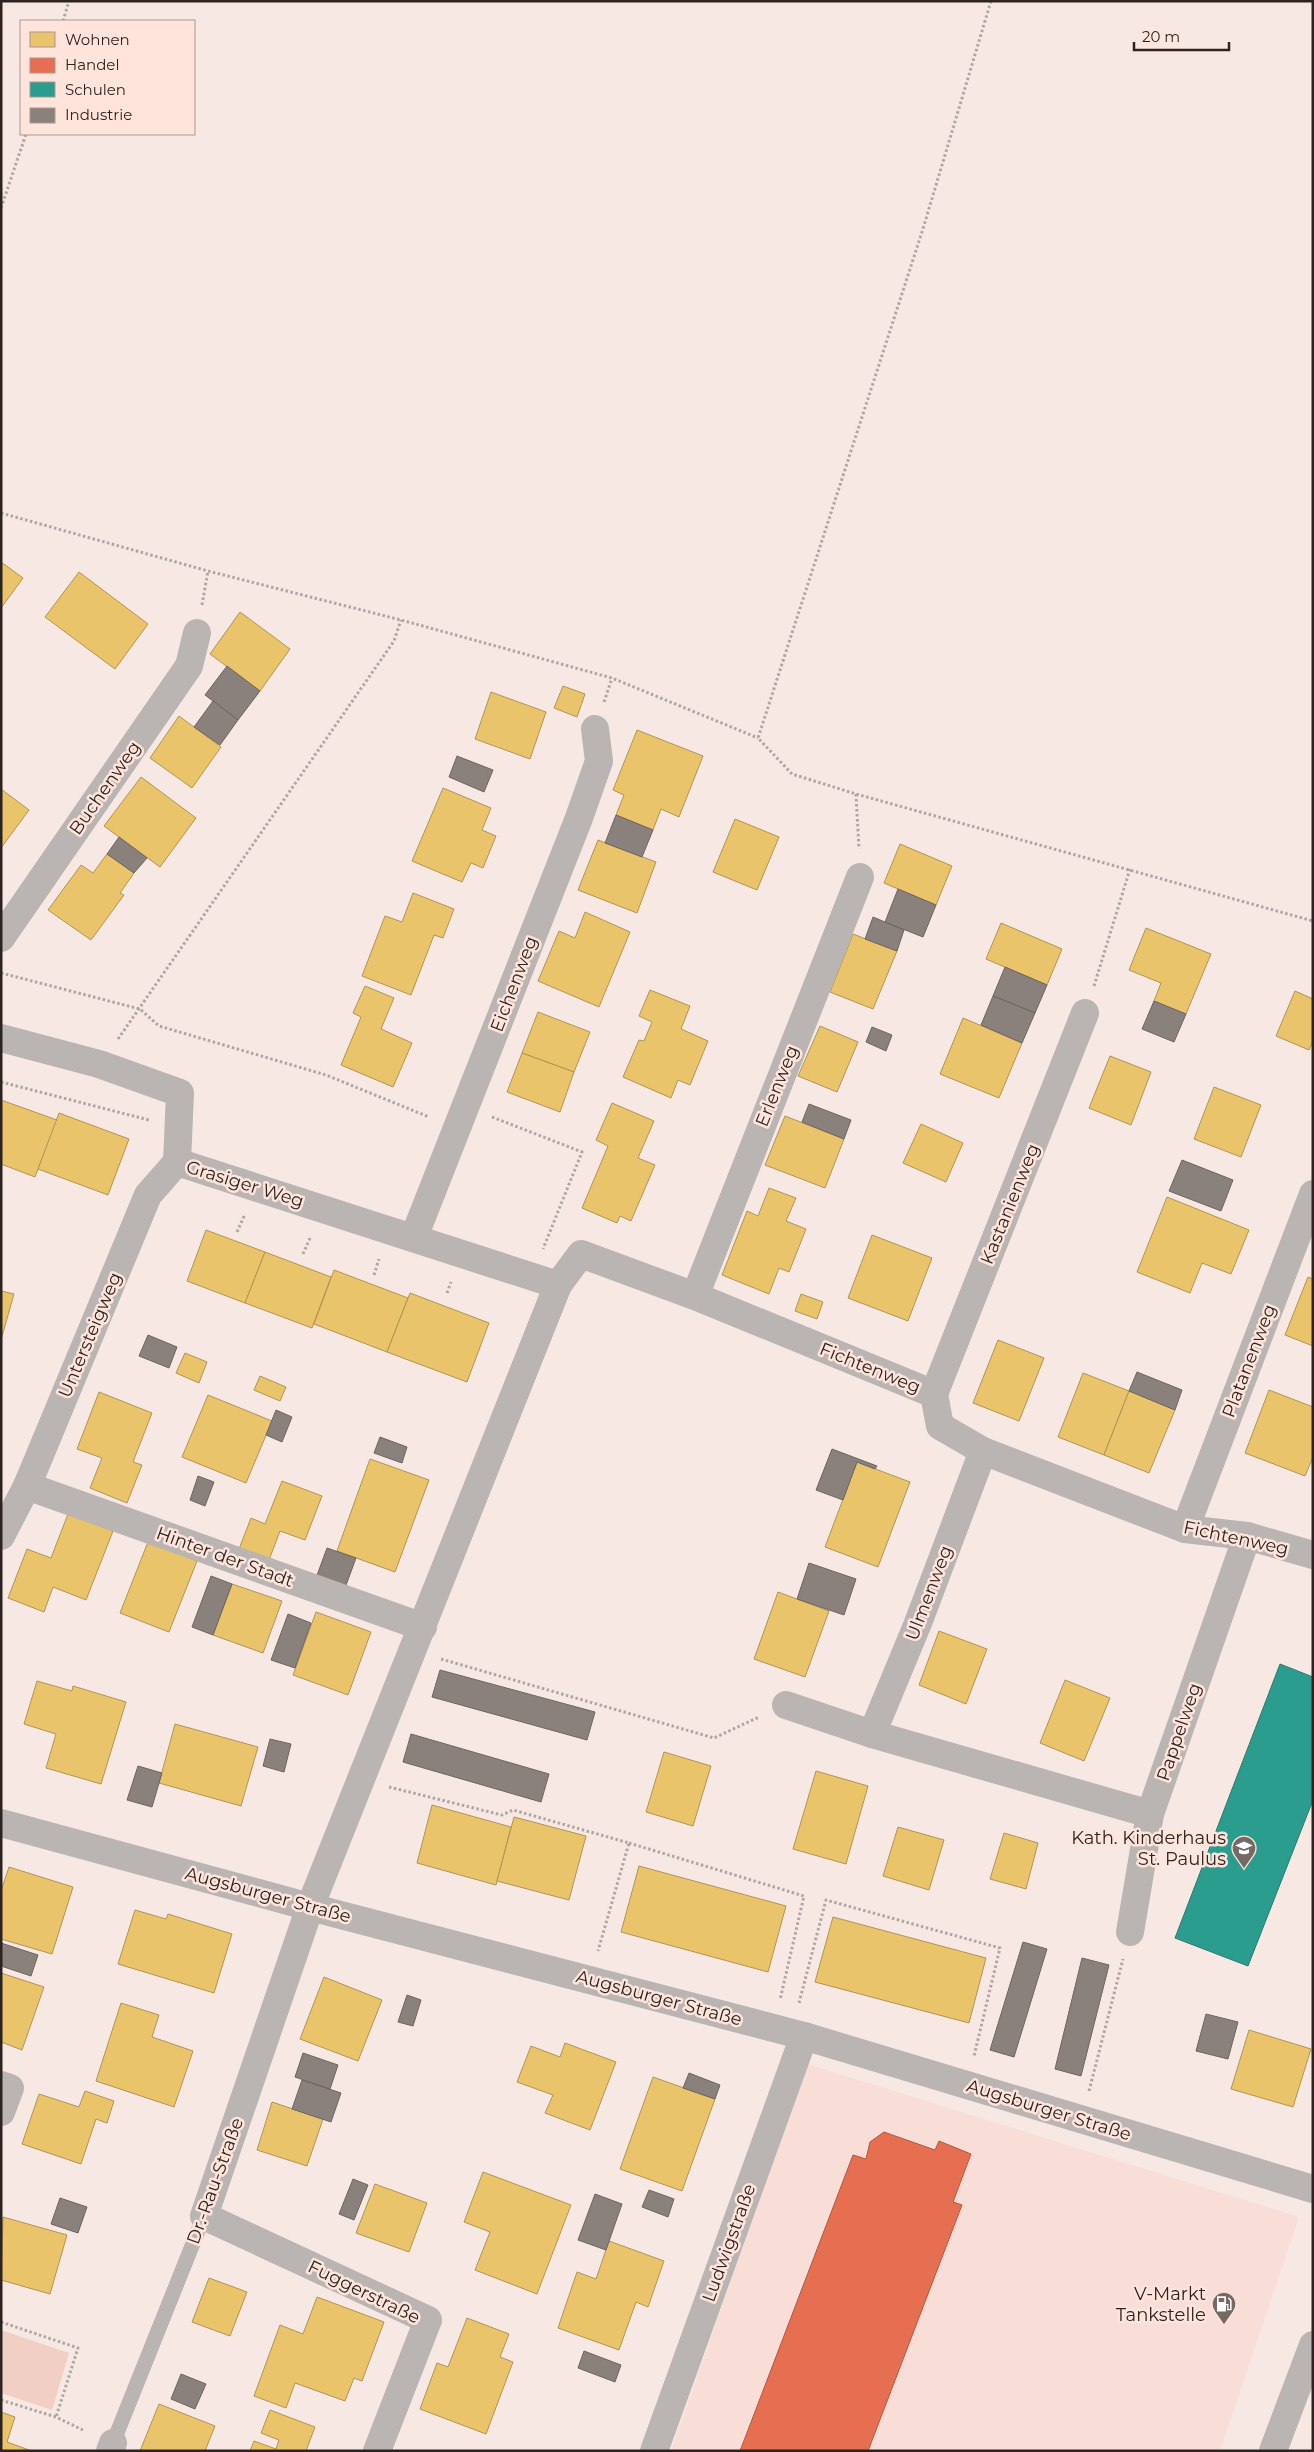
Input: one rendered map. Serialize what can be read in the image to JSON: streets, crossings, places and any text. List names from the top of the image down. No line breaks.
{"streets":{"street":["Buchenweg","Eichenweg","Erlenweg","Grasiger Weg","Kastanienweg","Untersteigweg","Platanenweg","Fichtenweg","Hinter der Stadt","Ulmenweg","Pappelweg","Augsburger Straße","Dr.-Rau-Straße","Ludwigstraße","Fuggerstraße"]},"crossings":[["Eichenweg","Grasiger Weg"],["Erlenweg","Fichtenweg"],["Grasiger Weg","Untersteigweg"],["Grasiger Weg","Fichtenweg"],["Kastanienweg","Fichtenweg"],["Untersteigweg","Hinter der Stadt"],["Platanenweg","Fichtenweg"],["Fichtenweg","Ulmenweg"],["Fichtenweg","Pappelweg"],["Augsburger Straße","Dr.-Rau-Straße"],["Augsburger Straße","Ludwigstraße"],["Dr.-Rau-Straße","Fuggerstraße"]],"places":{"school or university":["Kath. Kinderhaus St. Paulus"],"fuel station":["V-Markt Tankstelle"]},"legend":["Wohnen","Handel","Schulen","Industrie"],"scale_bar":"20 m"}
